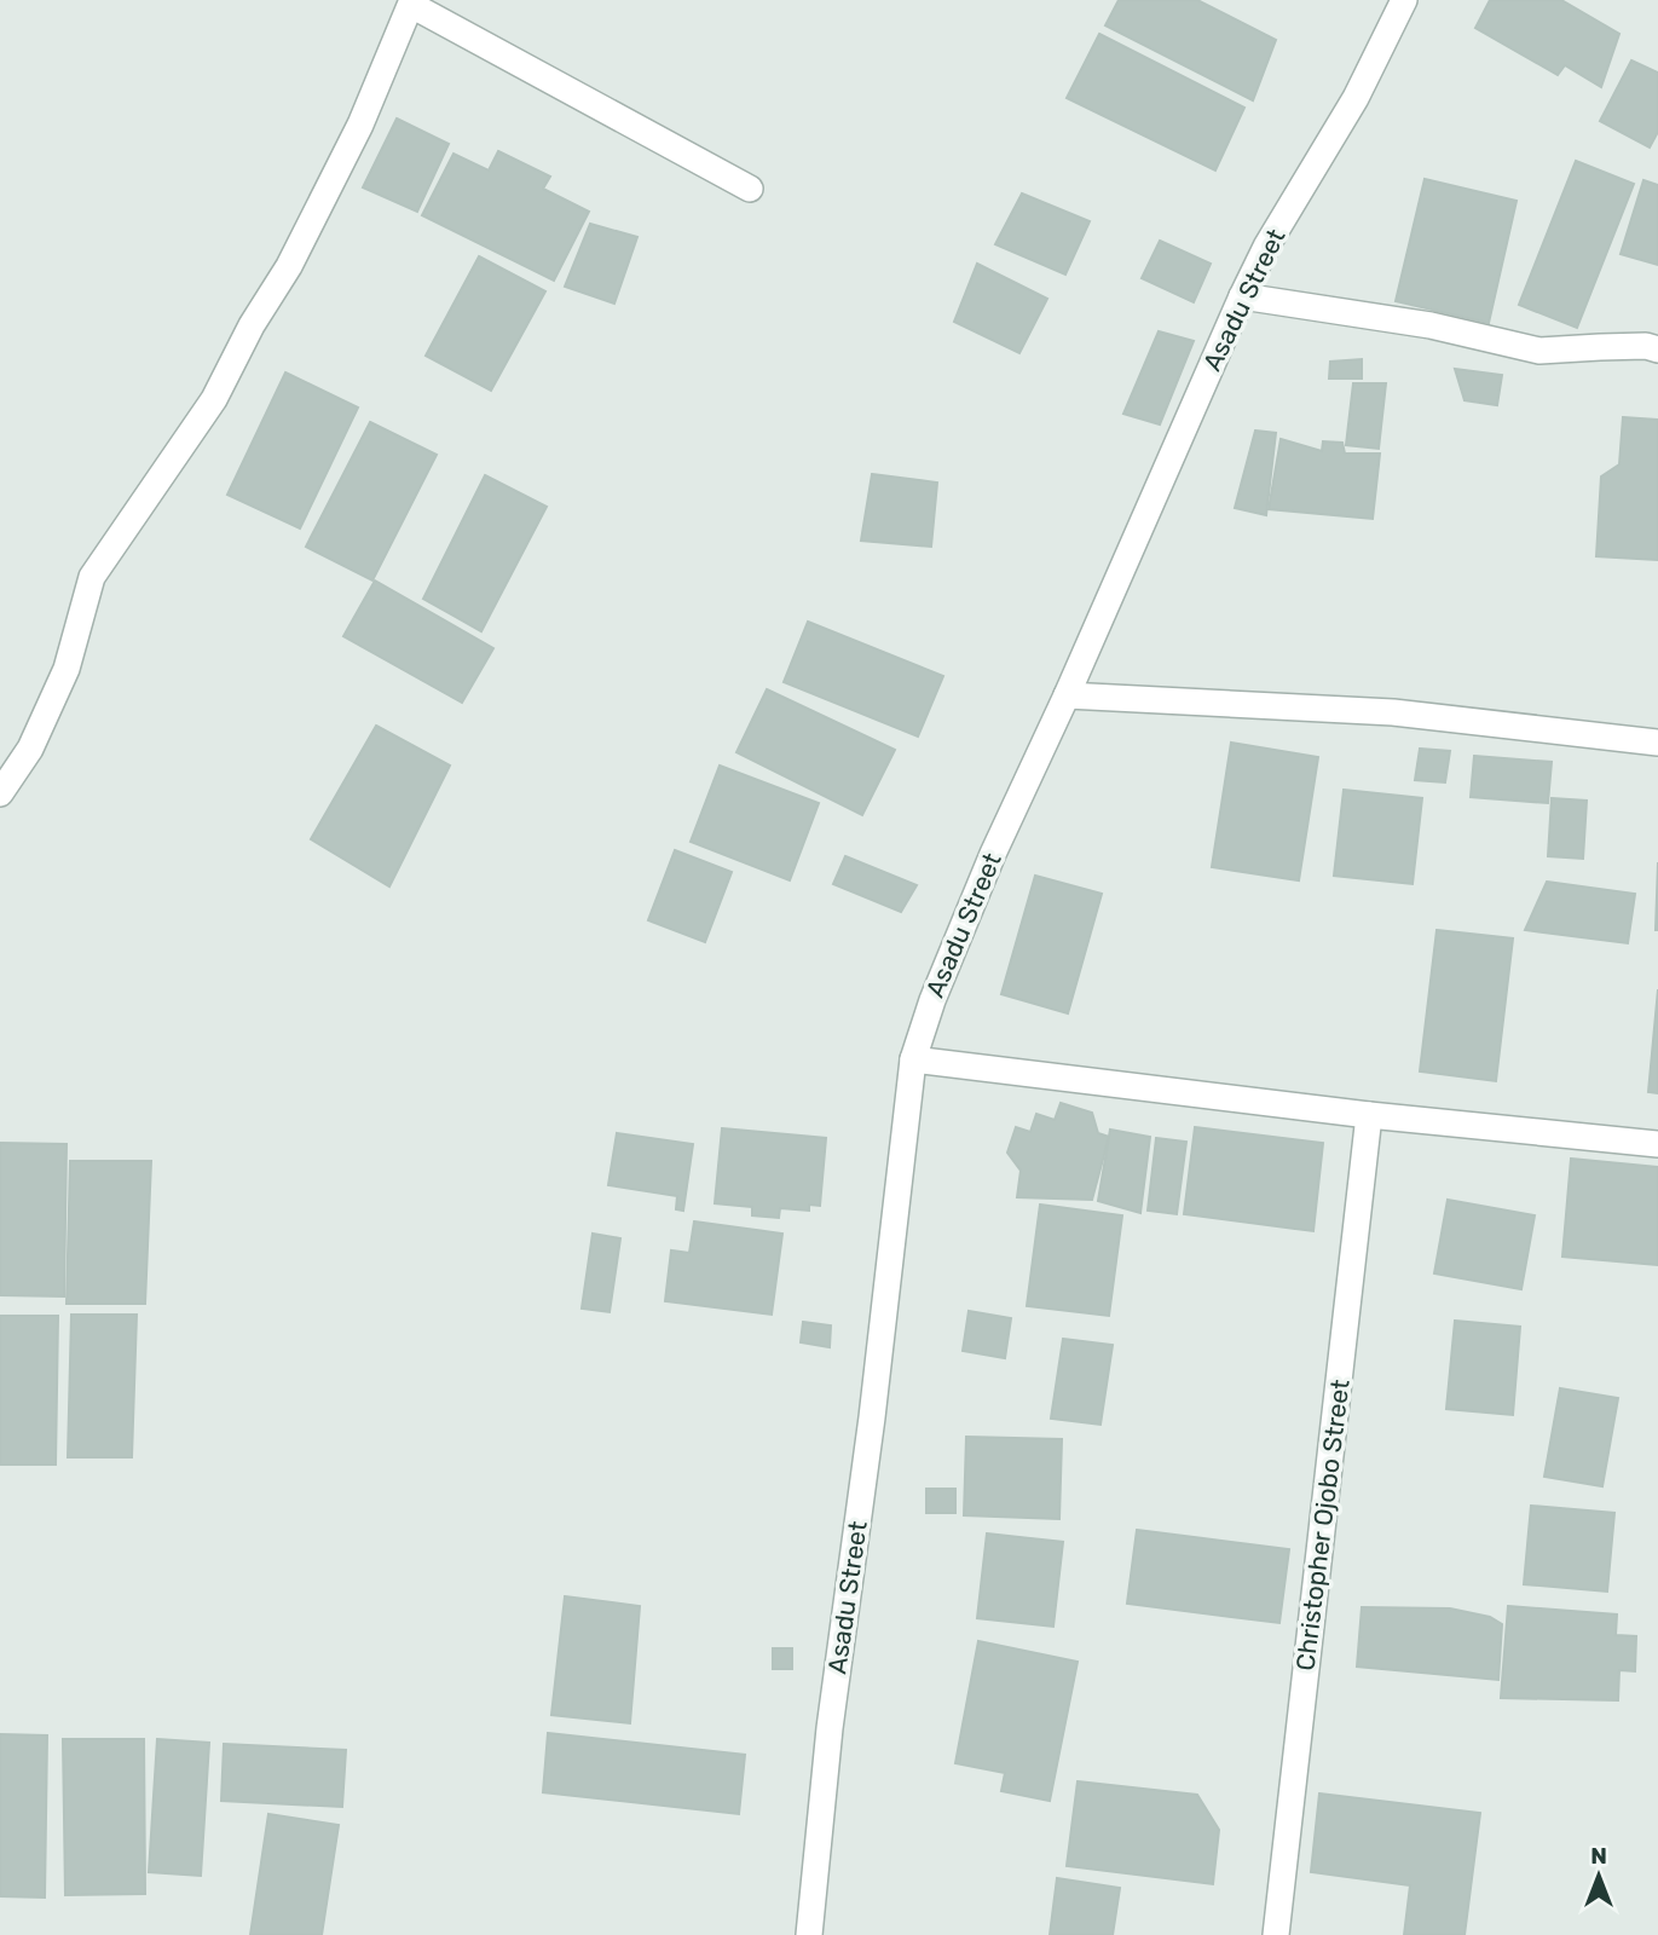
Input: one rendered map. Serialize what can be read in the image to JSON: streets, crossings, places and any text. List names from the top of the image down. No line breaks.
{"streets":{"street":["Asadu Street","Christopher Ojobo Street"]},"north":"top"}
